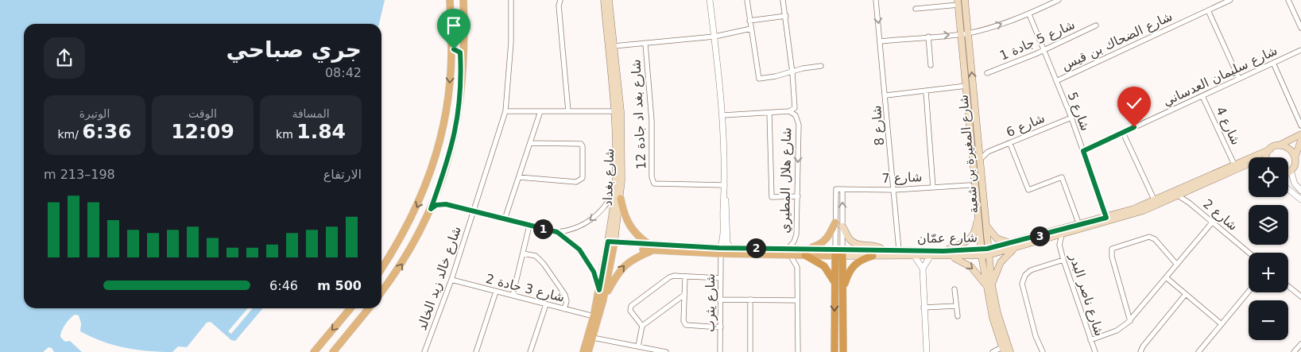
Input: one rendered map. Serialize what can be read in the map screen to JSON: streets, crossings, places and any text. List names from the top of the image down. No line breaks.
{"streets":{"main road":["شارع المغيرة بن شعبة","شارع بغداد","شارع عمّان"],"street":["شارع 5 جادة 1","شارع الضحاك بن قيس","شارع سليمان العدساني","شارع 5","شارع بغد اد جادة 12","شارع 6","شارع 8","شارع 4","شارع 7","شارع هلال المطيري","شارع 2","شارع خالد زيد الخالد","شارع 3 جادة 2","شارع ناصر البدر","شارع يثرب"]},"crossings":[["شارع 5 جادة 1","شارع 5"],["شارع الضحاك بن قيس","شارع 5"],["شارع سليمان العدساني","شارع 5"],["شارع سليمان العدساني","شارع 4"],["شارع 5","شارع 6"],["شارع 5","شارع عمّان"],["شارع 6","شارع المغيرة بن شعبة"],["شارع 8","شارع 7"],["شارع 8","شارع عمّان"],["شارع 4","شارع عمّان"],["شارع المغيرة بن شعبة","شارع عمّان"],["شارع بغداد","شارع عمّان"],["شارع بغداد","شارع 3 جادة 2"],["شارع هلال المطيري","شارع عمّان"],["شارع 2","شارع عمّان"],["شارع عمّان","شارع ناصر البدر"],["شارع عمّان","شارع يثرب"],["شارع خالد زيد الخالد","شارع 3 جادة 2"]],"page":{"heading":["جري صباحي","08:42"],"stats":[["المسافة","1.84 km"],["الوقت","12:09"],["الوتيرة","6:36 /km"]],"map_buttons":["+","−"],"chart":["الارتفاع","198–213 m"],"pins":["1","3","2"],"list":[{"name":"500 m","note":"6:46"}]}}
